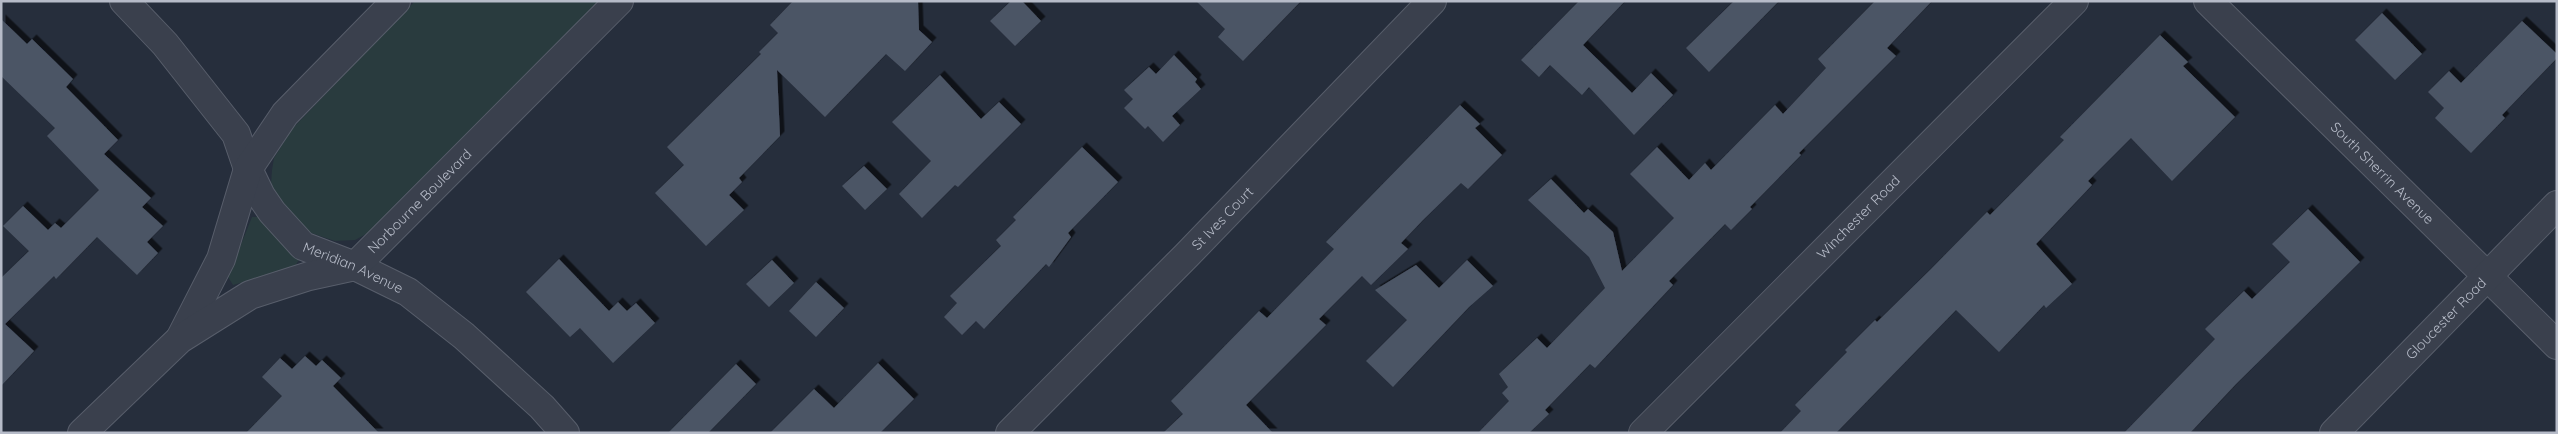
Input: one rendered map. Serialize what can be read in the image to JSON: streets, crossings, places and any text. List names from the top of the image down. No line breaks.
{"streets":{"street":["South Sherrin Avenue","Norbourne Boulevard","Winchester Road","St Ives Court","Meridian Avenue","Gloucester Road"]},"crossings":[["South Sherrin Avenue","Gloucester Road"],["Norbourne Boulevard","Meridian Avenue"]]}
